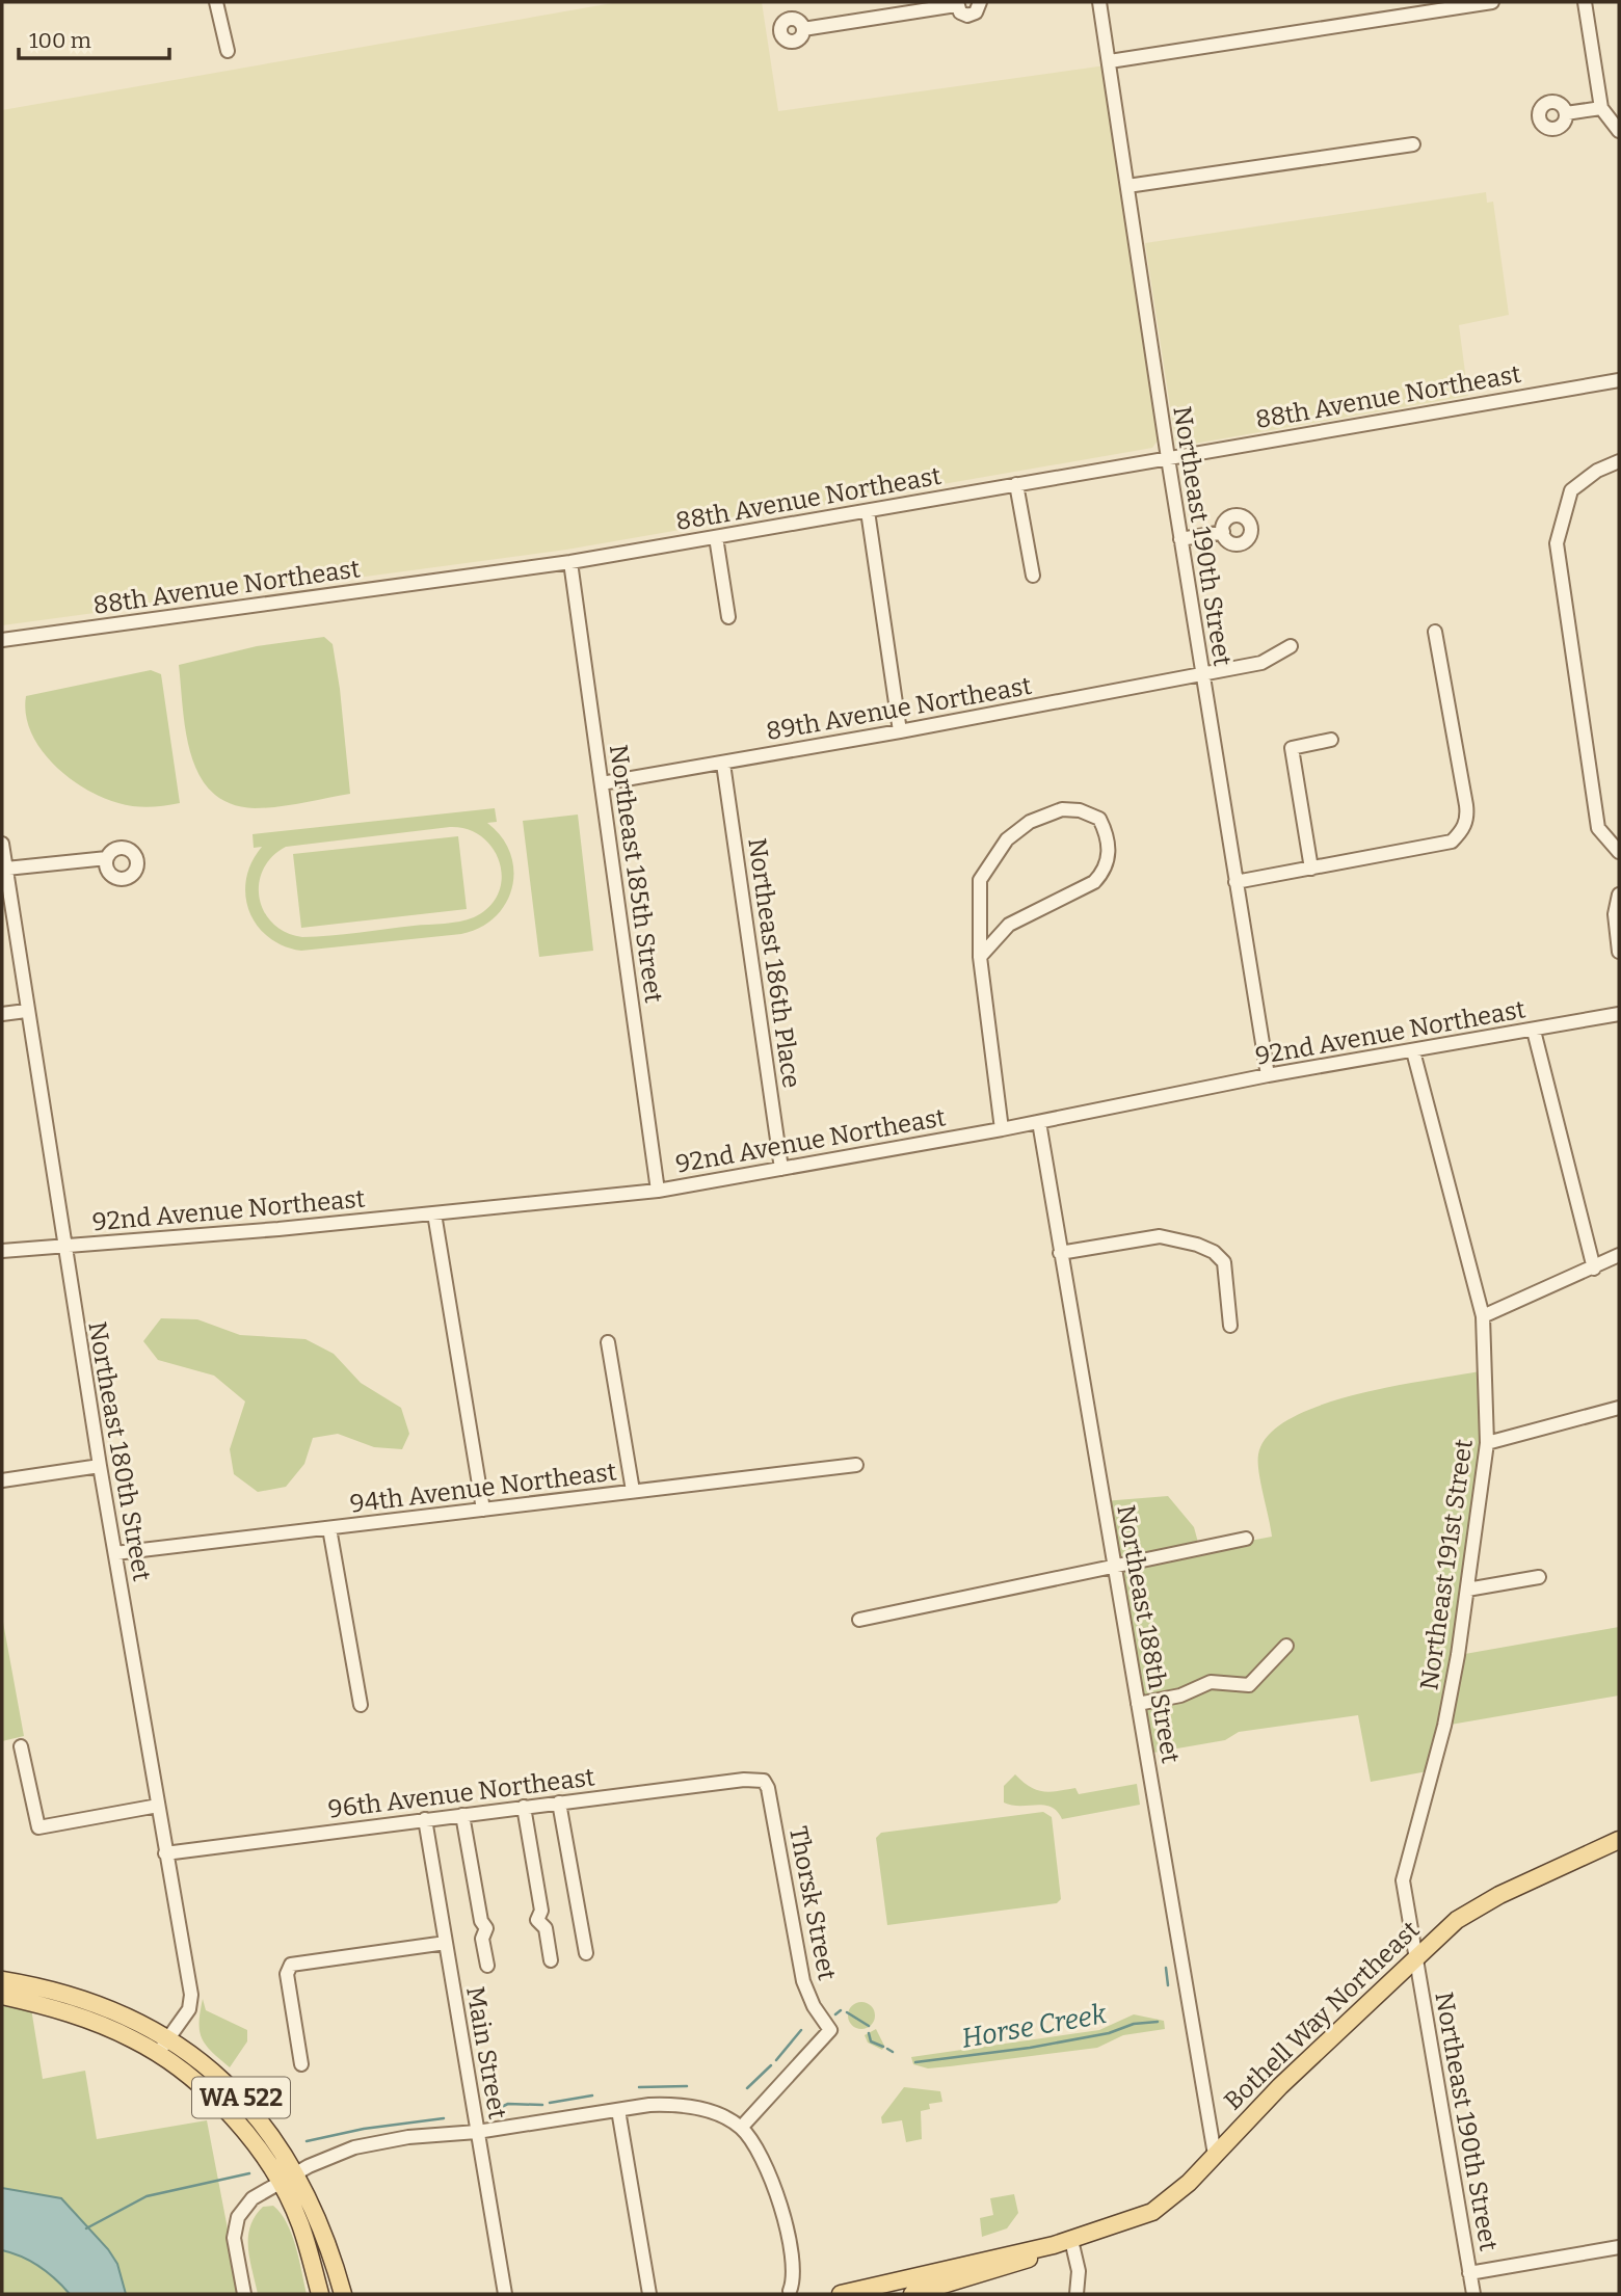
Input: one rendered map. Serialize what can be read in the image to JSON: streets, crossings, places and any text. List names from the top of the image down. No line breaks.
{"streets":{"main road":["Bothell Way Northeast","WA 522"],"street":["88th Avenue Northeast","Northeast 190th Street","89th Avenue Northeast","Northeast 185th Street","Northeast 186th Place","92nd Avenue Northeast","Northeast 180th Street","94th Avenue Northeast","Northeast 191st Street","Northeast 188th Street","96th Avenue Northeast","Thorsk Street","Main Street"]},"crossings":[["88th Avenue Northeast","Northeast 190th Street"],["88th Avenue Northeast","Northeast 185th Street"],["Northeast 190th Street","89th Avenue Northeast"],["Northeast 190th Street","92nd Avenue Northeast"],["Northeast 190th Street","Northeast 191st Street"],["Northeast 190th Street","Bothell Way Northeast"],["89th Avenue Northeast","Northeast 185th Street"],["89th Avenue Northeast","Northeast 186th Place"],["Northeast 185th Street","92nd Avenue Northeast"],["Northeast 186th Place","92nd Avenue Northeast"],["92nd Avenue Northeast","Northeast 180th Street"],["92nd Avenue Northeast","Northeast 191st Street"],["92nd Avenue Northeast","Northeast 188th Street"],["Northeast 180th Street","94th Avenue Northeast"],["Northeast 180th Street","96th Avenue Northeast"],["Northeast 180th Street","WA 522"],["Northeast 191st Street","Bothell Way Northeast"],["Northeast 188th Street","Bothell Way Northeast"],["96th Avenue Northeast","Thorsk Street"],["96th Avenue Northeast","Main Street"]],"water":["Horse Creek"],"scale_bar":"100 m"}
